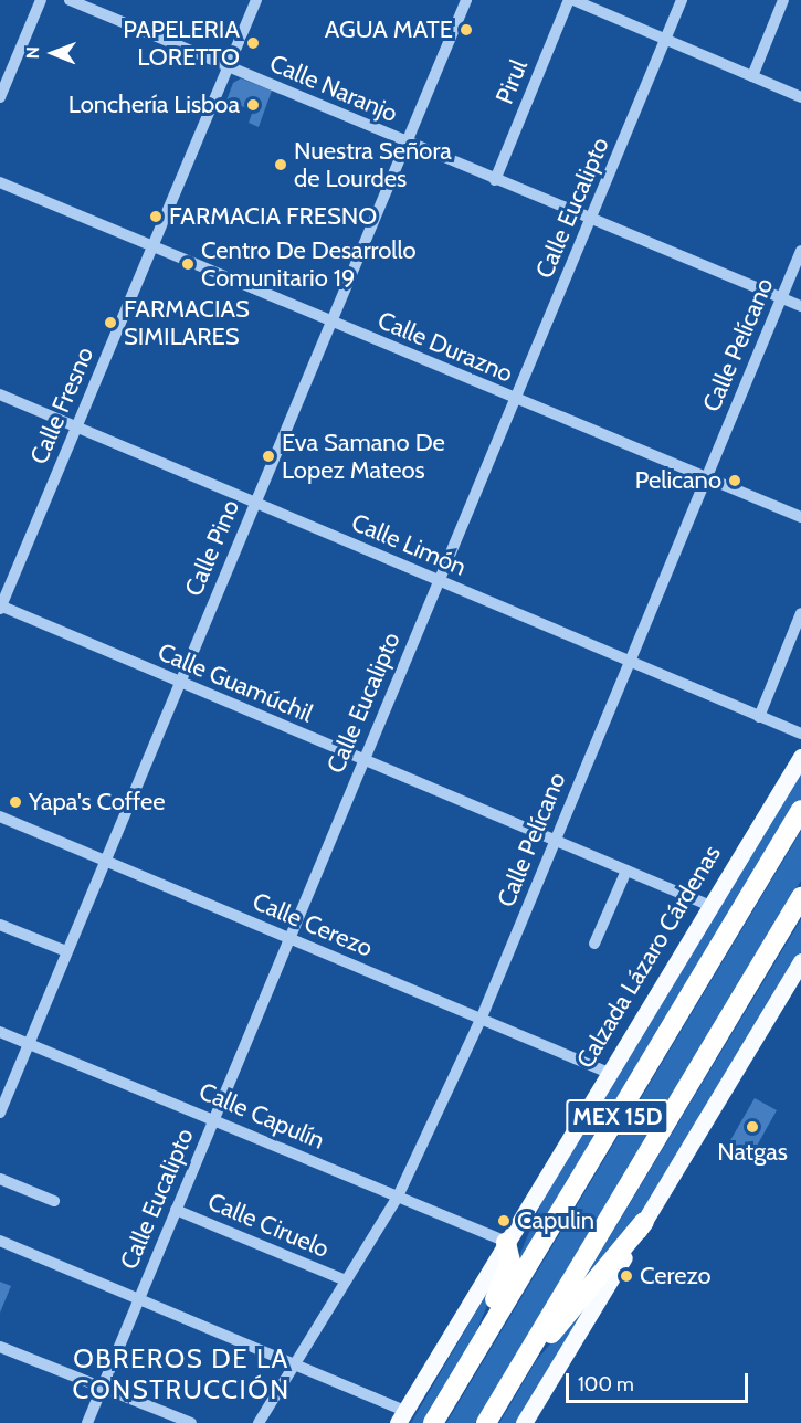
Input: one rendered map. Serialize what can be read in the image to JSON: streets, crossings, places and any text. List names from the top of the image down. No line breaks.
{"streets":{"highway":["MEX 15D"],"main road":["Calzada Lázaro Cárdenas"],"street":["Pirul","Calle Naranjo","Calle Eucalipto","Calle Pelícano","Calle Durazno","Calle Fresno","Calle Limón","Calle Pino","Calle Guamúchil","Calle Cerezo","Calle Capulín","Calle Ciruelo"]},"crossings":[["Pirul","Calle Naranjo"],["Calle Naranjo","Calle Eucalipto"],["Calle Naranjo","Calle Pelícano"],["Calle Naranjo","Calle Fresno"],["Calle Naranjo","Calle Pino"],["Calle Eucalipto","Calle Durazno"],["Calle Eucalipto","Calle Limón"],["Calle Eucalipto","Calle Guamúchil"],["Calle Eucalipto","Calle Cerezo"],["Calle Eucalipto","Calle Capulín"],["Calle Eucalipto","Calle Ciruelo"],["Calle Pelícano","Calle Durazno"],["Calle Pelícano","Calle Limón"],["Calle Pelícano","Calle Guamúchil"],["Calle Pelícano","Calle Cerezo"],["Calle Pelícano","Calle Capulín"],["Calle Pelícano","Calle Ciruelo"],["Calle Durazno","Calle Fresno"],["Calle Durazno","Calle Pino"],["Calle Fresno","Calle Limón"],["Calle Fresno","Calle Guamúchil"],["Calle Limón","Calle Pino"],["Calle Pino","Calle Guamúchil"],["Calle Pino","Calle Cerezo"],["Calle Pino","Calle Capulín"],["Calle Guamúchil","Calzada Lázaro Cárdenas"],["Calle Cerezo","Calzada Lázaro Cárdenas"],["Calzada Lázaro Cárdenas","Calle Capulín"]],"districts":["OBREROS DE LA CONSTRUCCIÓN"],"places":["AGUA MATE","PAPELERIA LORETTO","Lonchería Lisboa","Nuestra Señora de Lourdes","FARMACIA FRESNO","Centro De Desarrollo Comunitario 19","FARMACIAS SIMILARES","Eva Samano De Lopez Mateos","Pelicano","Yapa's Coffee","Natgas","Capulin","Cerezo"],"scale_bar":"100 m","north":"left"}
